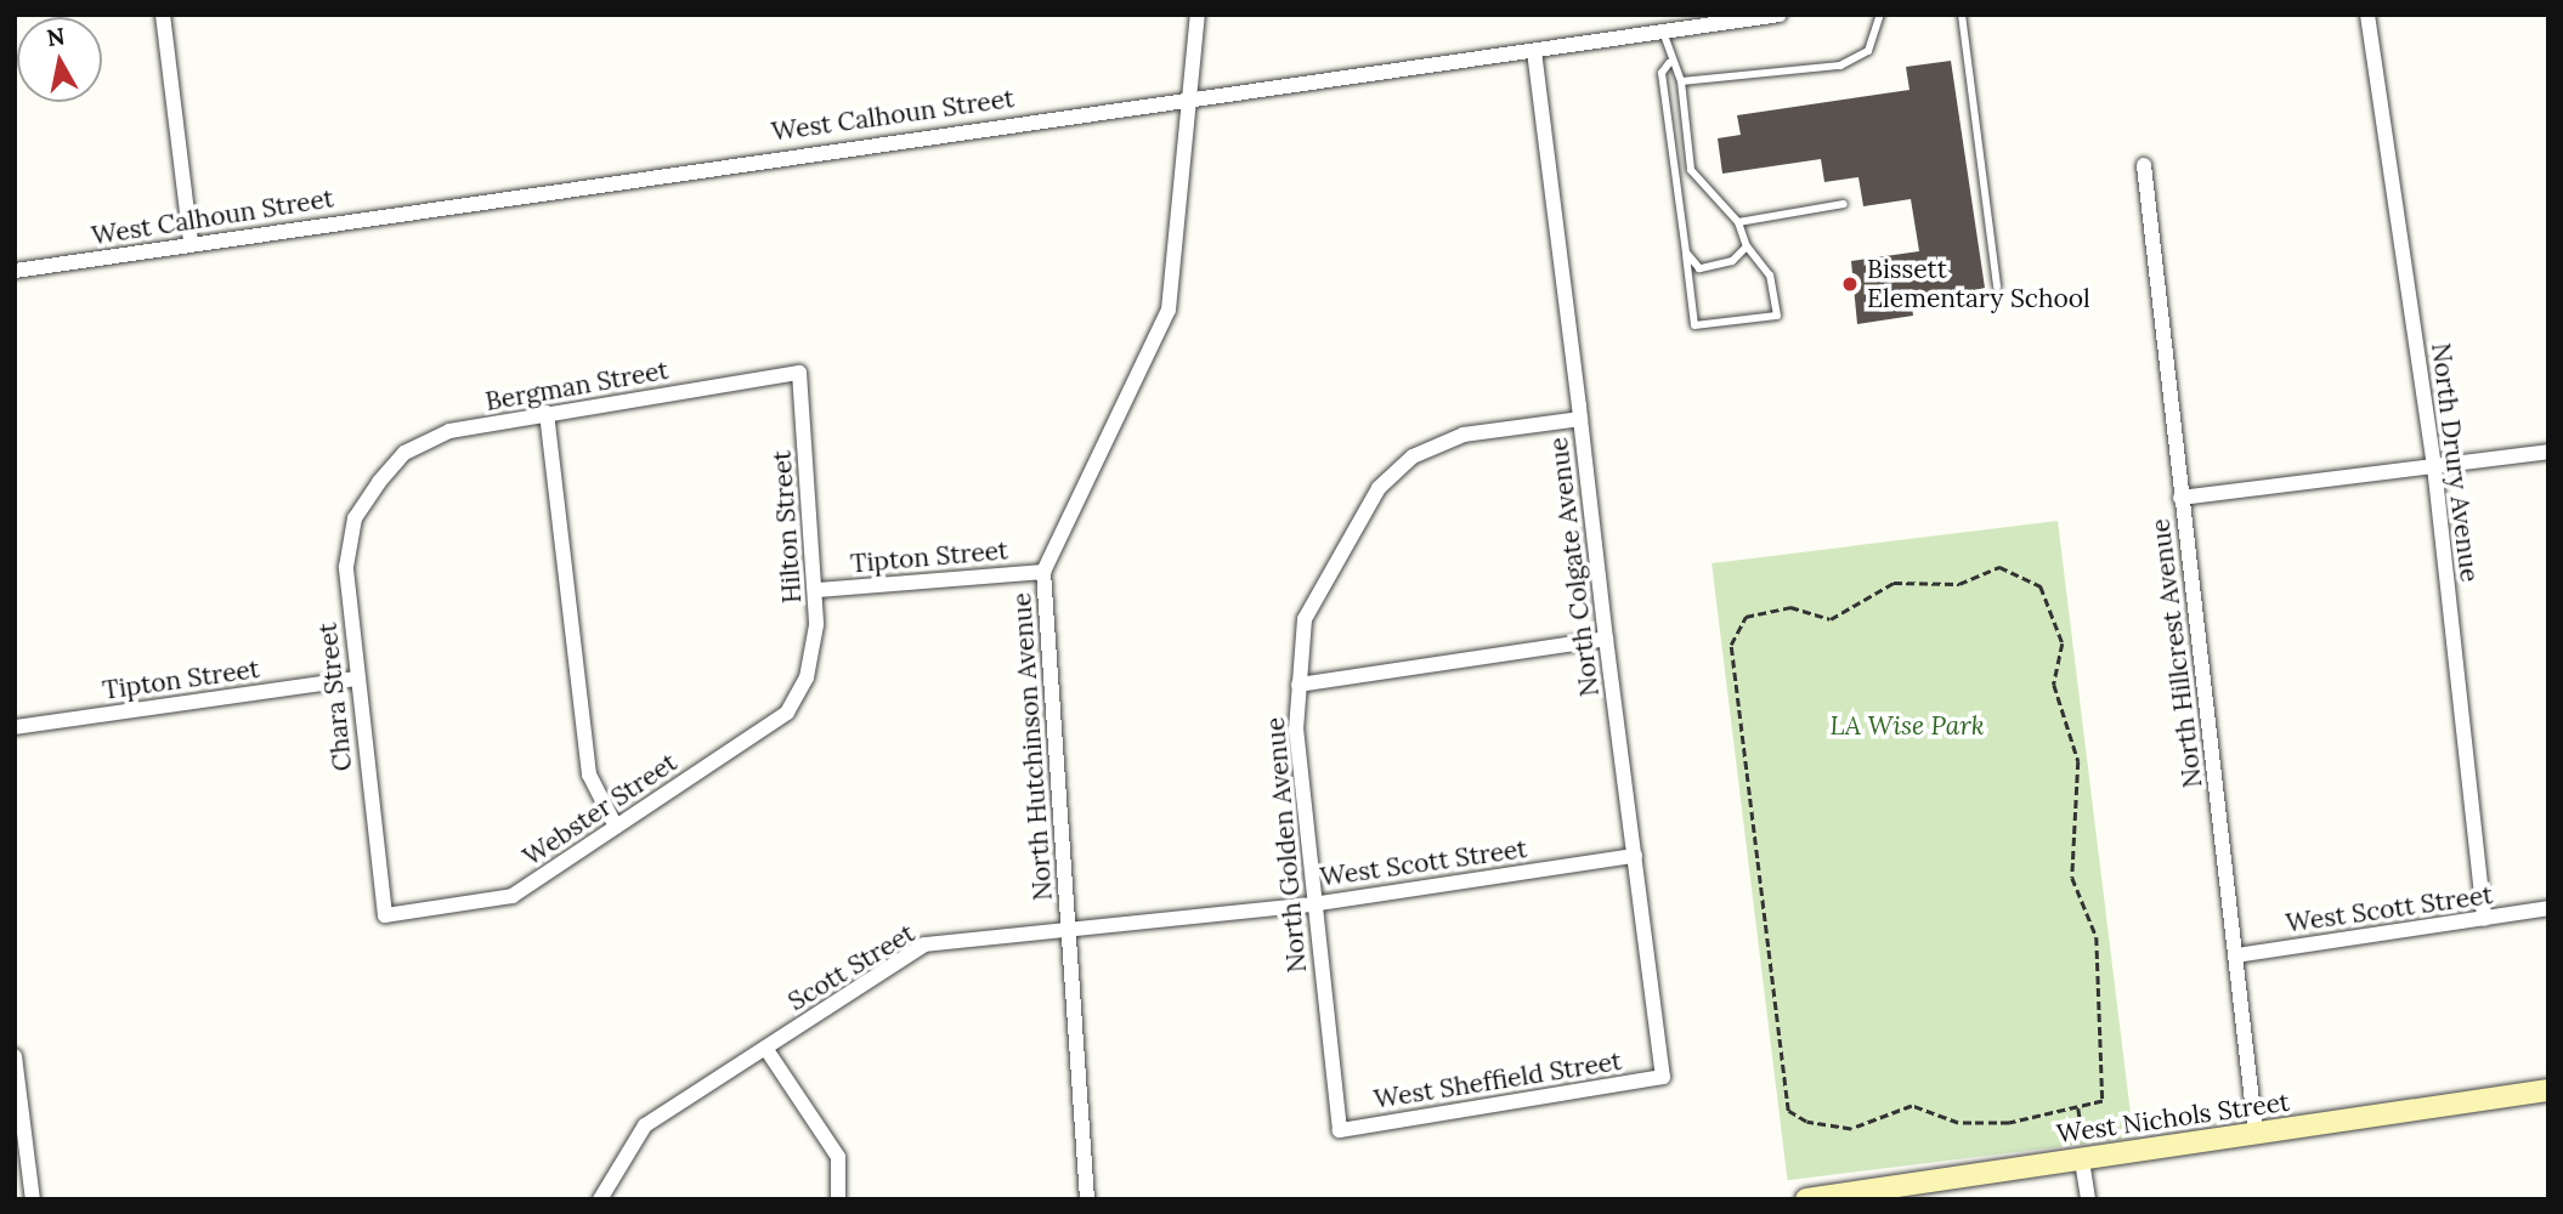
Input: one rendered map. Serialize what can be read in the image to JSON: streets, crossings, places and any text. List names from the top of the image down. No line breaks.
{"streets":{"street":["West Calhoun Street","Bergman Street","North Drury Avenue","Hilton Street","Tipton Street","North Colgate Avenue","North Hillcrest Avenue","Chara Street","North Hutchinson Avenue","Webster Street","North Golden Avenue","West Scott Street","Scott Street","West Sheffield Street","West Nichols Street"]},"crossings":[["West Calhoun Street","North Colgate Avenue"],["West Calhoun Street","North Hutchinson Avenue"],["Bergman Street","Hilton Street"],["Bergman Street","Chara Street"],["North Drury Avenue","West Scott Street"],["Hilton Street","Tipton Street"],["Hilton Street","Webster Street"],["Tipton Street","Chara Street"],["Tipton Street","North Hutchinson Avenue"],["North Colgate Avenue","North Golden Avenue"],["North Colgate Avenue","West Scott Street"],["North Colgate Avenue","West Sheffield Street"],["North Hillcrest Avenue","West Scott Street"],["North Hillcrest Avenue","West Nichols Street"],["Chara Street","Webster Street"],["North Hutchinson Avenue","West Scott Street"],["North Hutchinson Avenue","Scott Street"],["North Golden Avenue","West Scott Street"],["North Golden Avenue","West Sheffield Street"],["West Scott Street","Scott Street"]],"parks":["LA Wise Park"],"places":["Bissett Elementary School"],"north":"top"}
